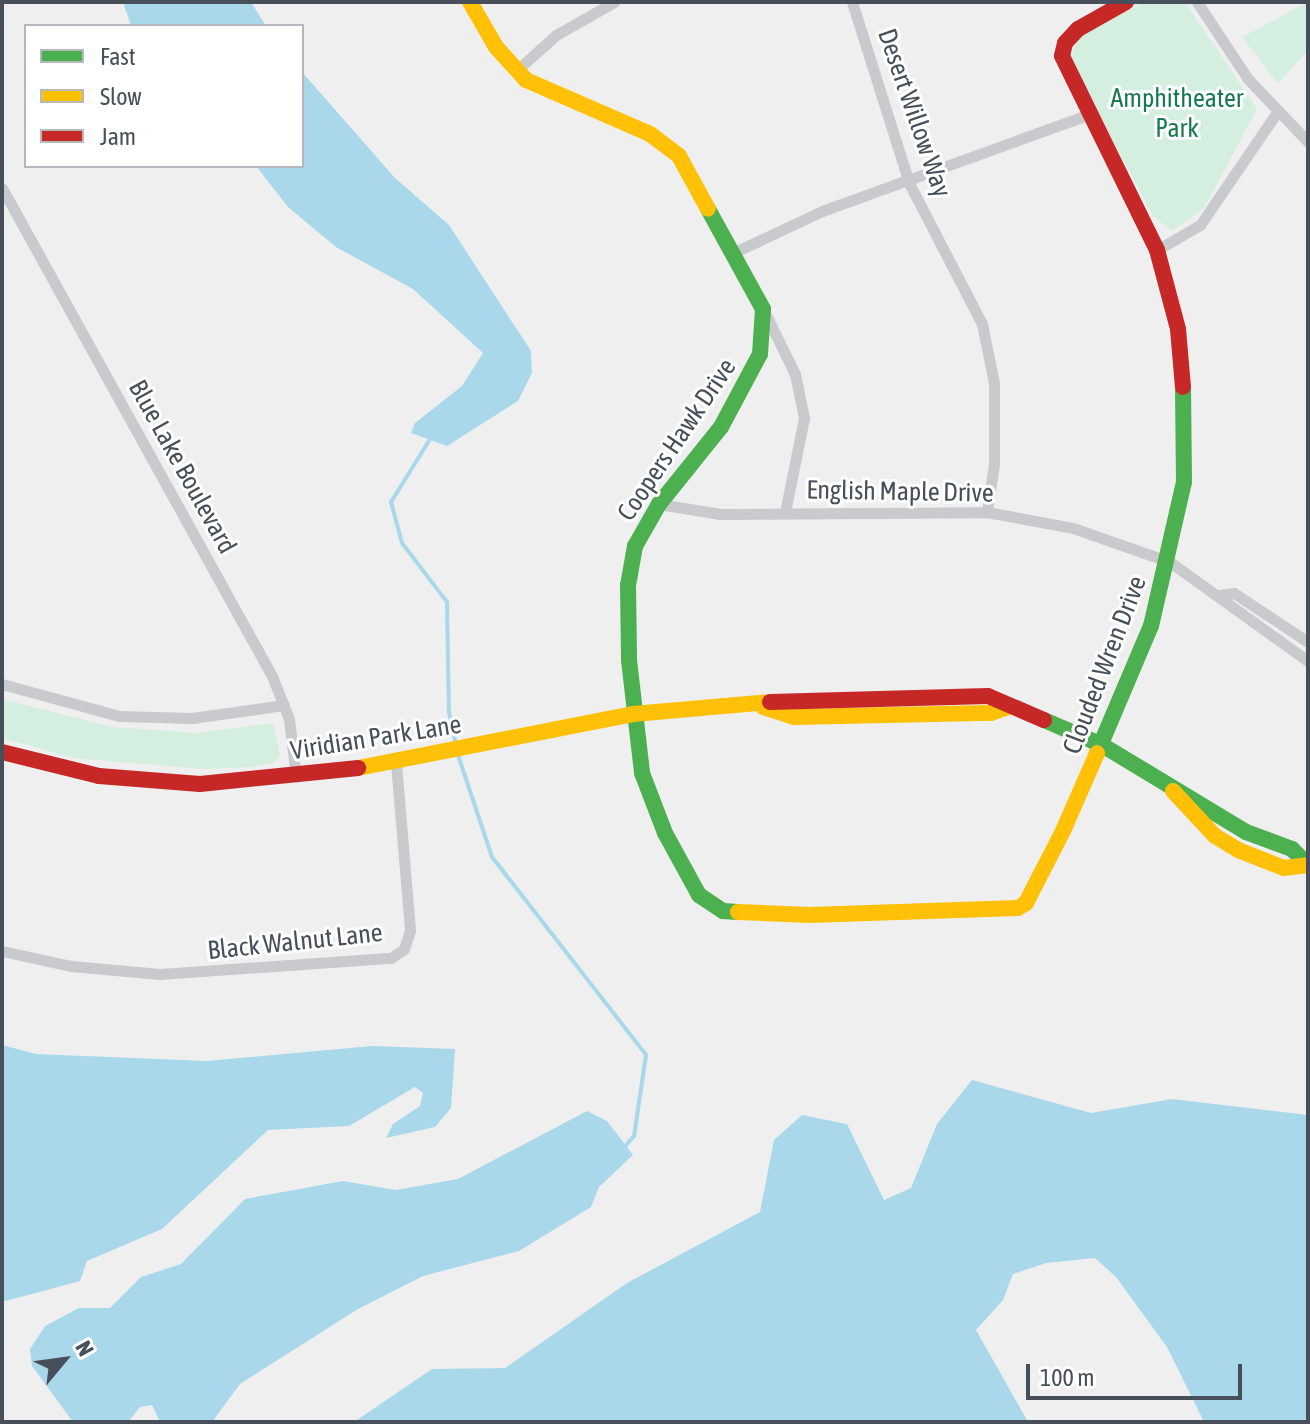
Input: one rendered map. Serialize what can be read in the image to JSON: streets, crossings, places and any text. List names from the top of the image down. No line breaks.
{"streets":{"street":["Desert Willow Way","Coopers Hawk Drive","Blue Lake Boulevard","English Maple Drive","Clouded Wren Drive","Viridian Park Lane","Black Walnut Lane"]},"crossings":[["Desert Willow Way","English Maple Drive"],["Coopers Hawk Drive","English Maple Drive"],["Coopers Hawk Drive","Clouded Wren Drive"],["Coopers Hawk Drive","Viridian Park Lane"],["Blue Lake Boulevard","Viridian Park Lane"],["English Maple Drive","Clouded Wren Drive"],["Clouded Wren Drive","Viridian Park Lane"],["Viridian Park Lane","Black Walnut Lane"]],"parks":["Amphitheater Park"],"legend":["Fast","Slow","Jam"],"scale_bar":"100 m","north":"top right"}
